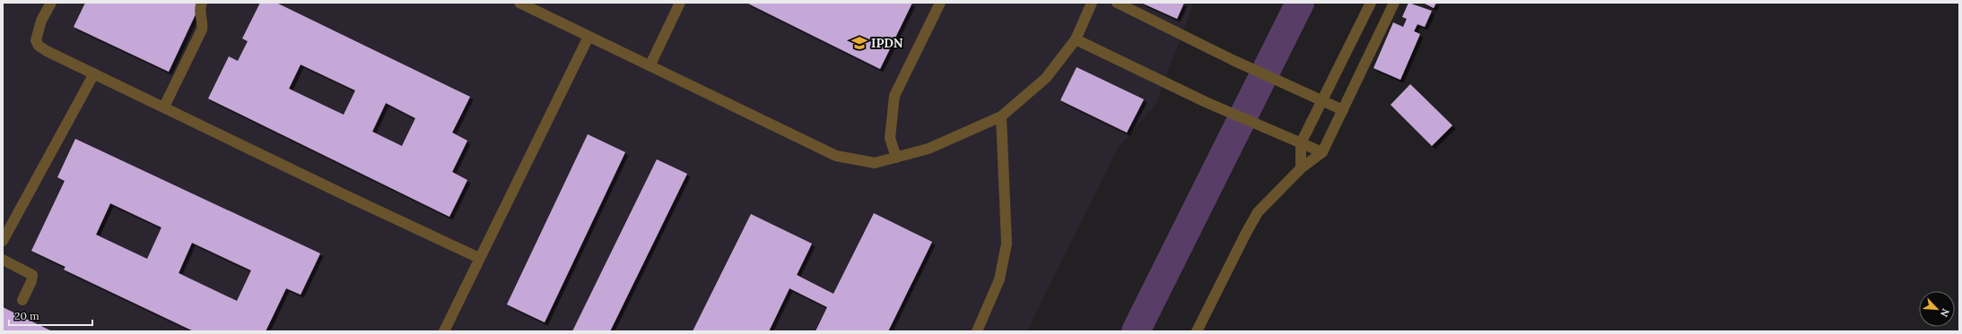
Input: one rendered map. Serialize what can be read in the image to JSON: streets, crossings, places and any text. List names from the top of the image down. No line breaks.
{"places":{"school or university":["IPDN"]},"scale_bar":"20 m","north":"bottom right"}
